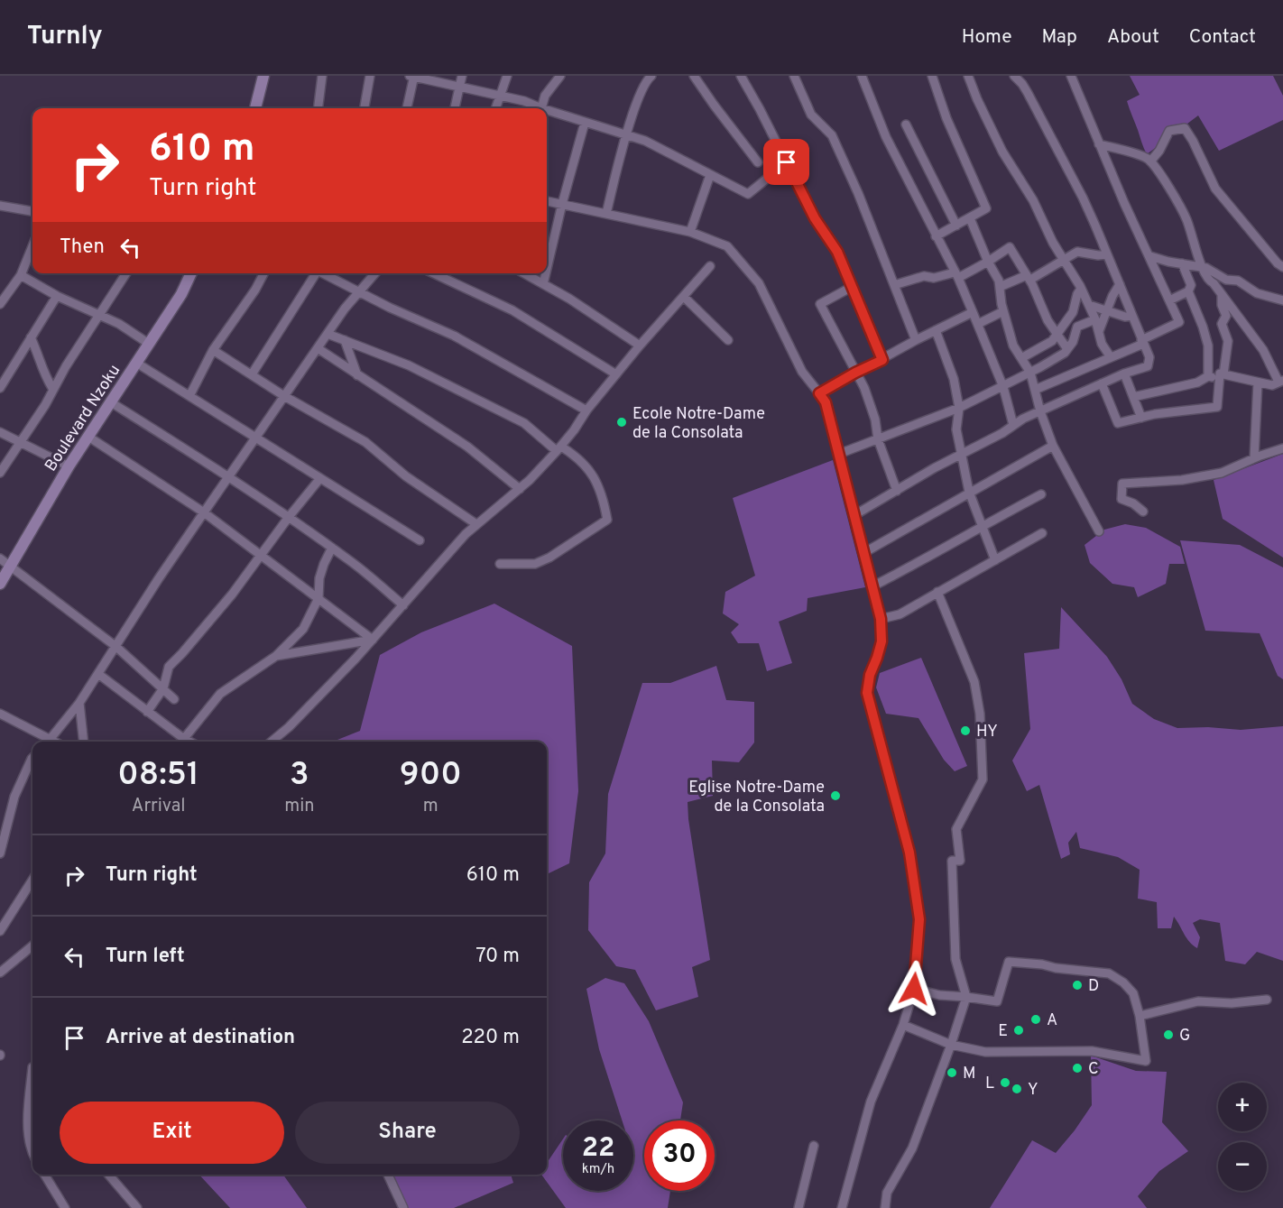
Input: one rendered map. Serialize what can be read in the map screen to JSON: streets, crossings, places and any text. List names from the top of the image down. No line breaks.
{"streets":{"street":["Boulevard Nzoku"]},"places":["Ecole Notre-Dame de la Consolata","HY","Eglise Notre-Dame de la Consolata","D","A","E","G","C","M","L","Y"],"page":{"header":"Turnly","nav":["Home","Map","About","Contact"],"turn":["610 m","Turn right"],"then":"Then","eta":["08:51","Arrival","3","min","900","m"],"list":[{"name":"Turn right","value":"610 m"},{"name":"Turn left","value":"70 m"},{"name":"Arrive at destination","value":"220 m"}],"map_buttons":["+","−"],"buttons":["Exit","Share"],"speed":"22 km/h","limit":"30"}}
